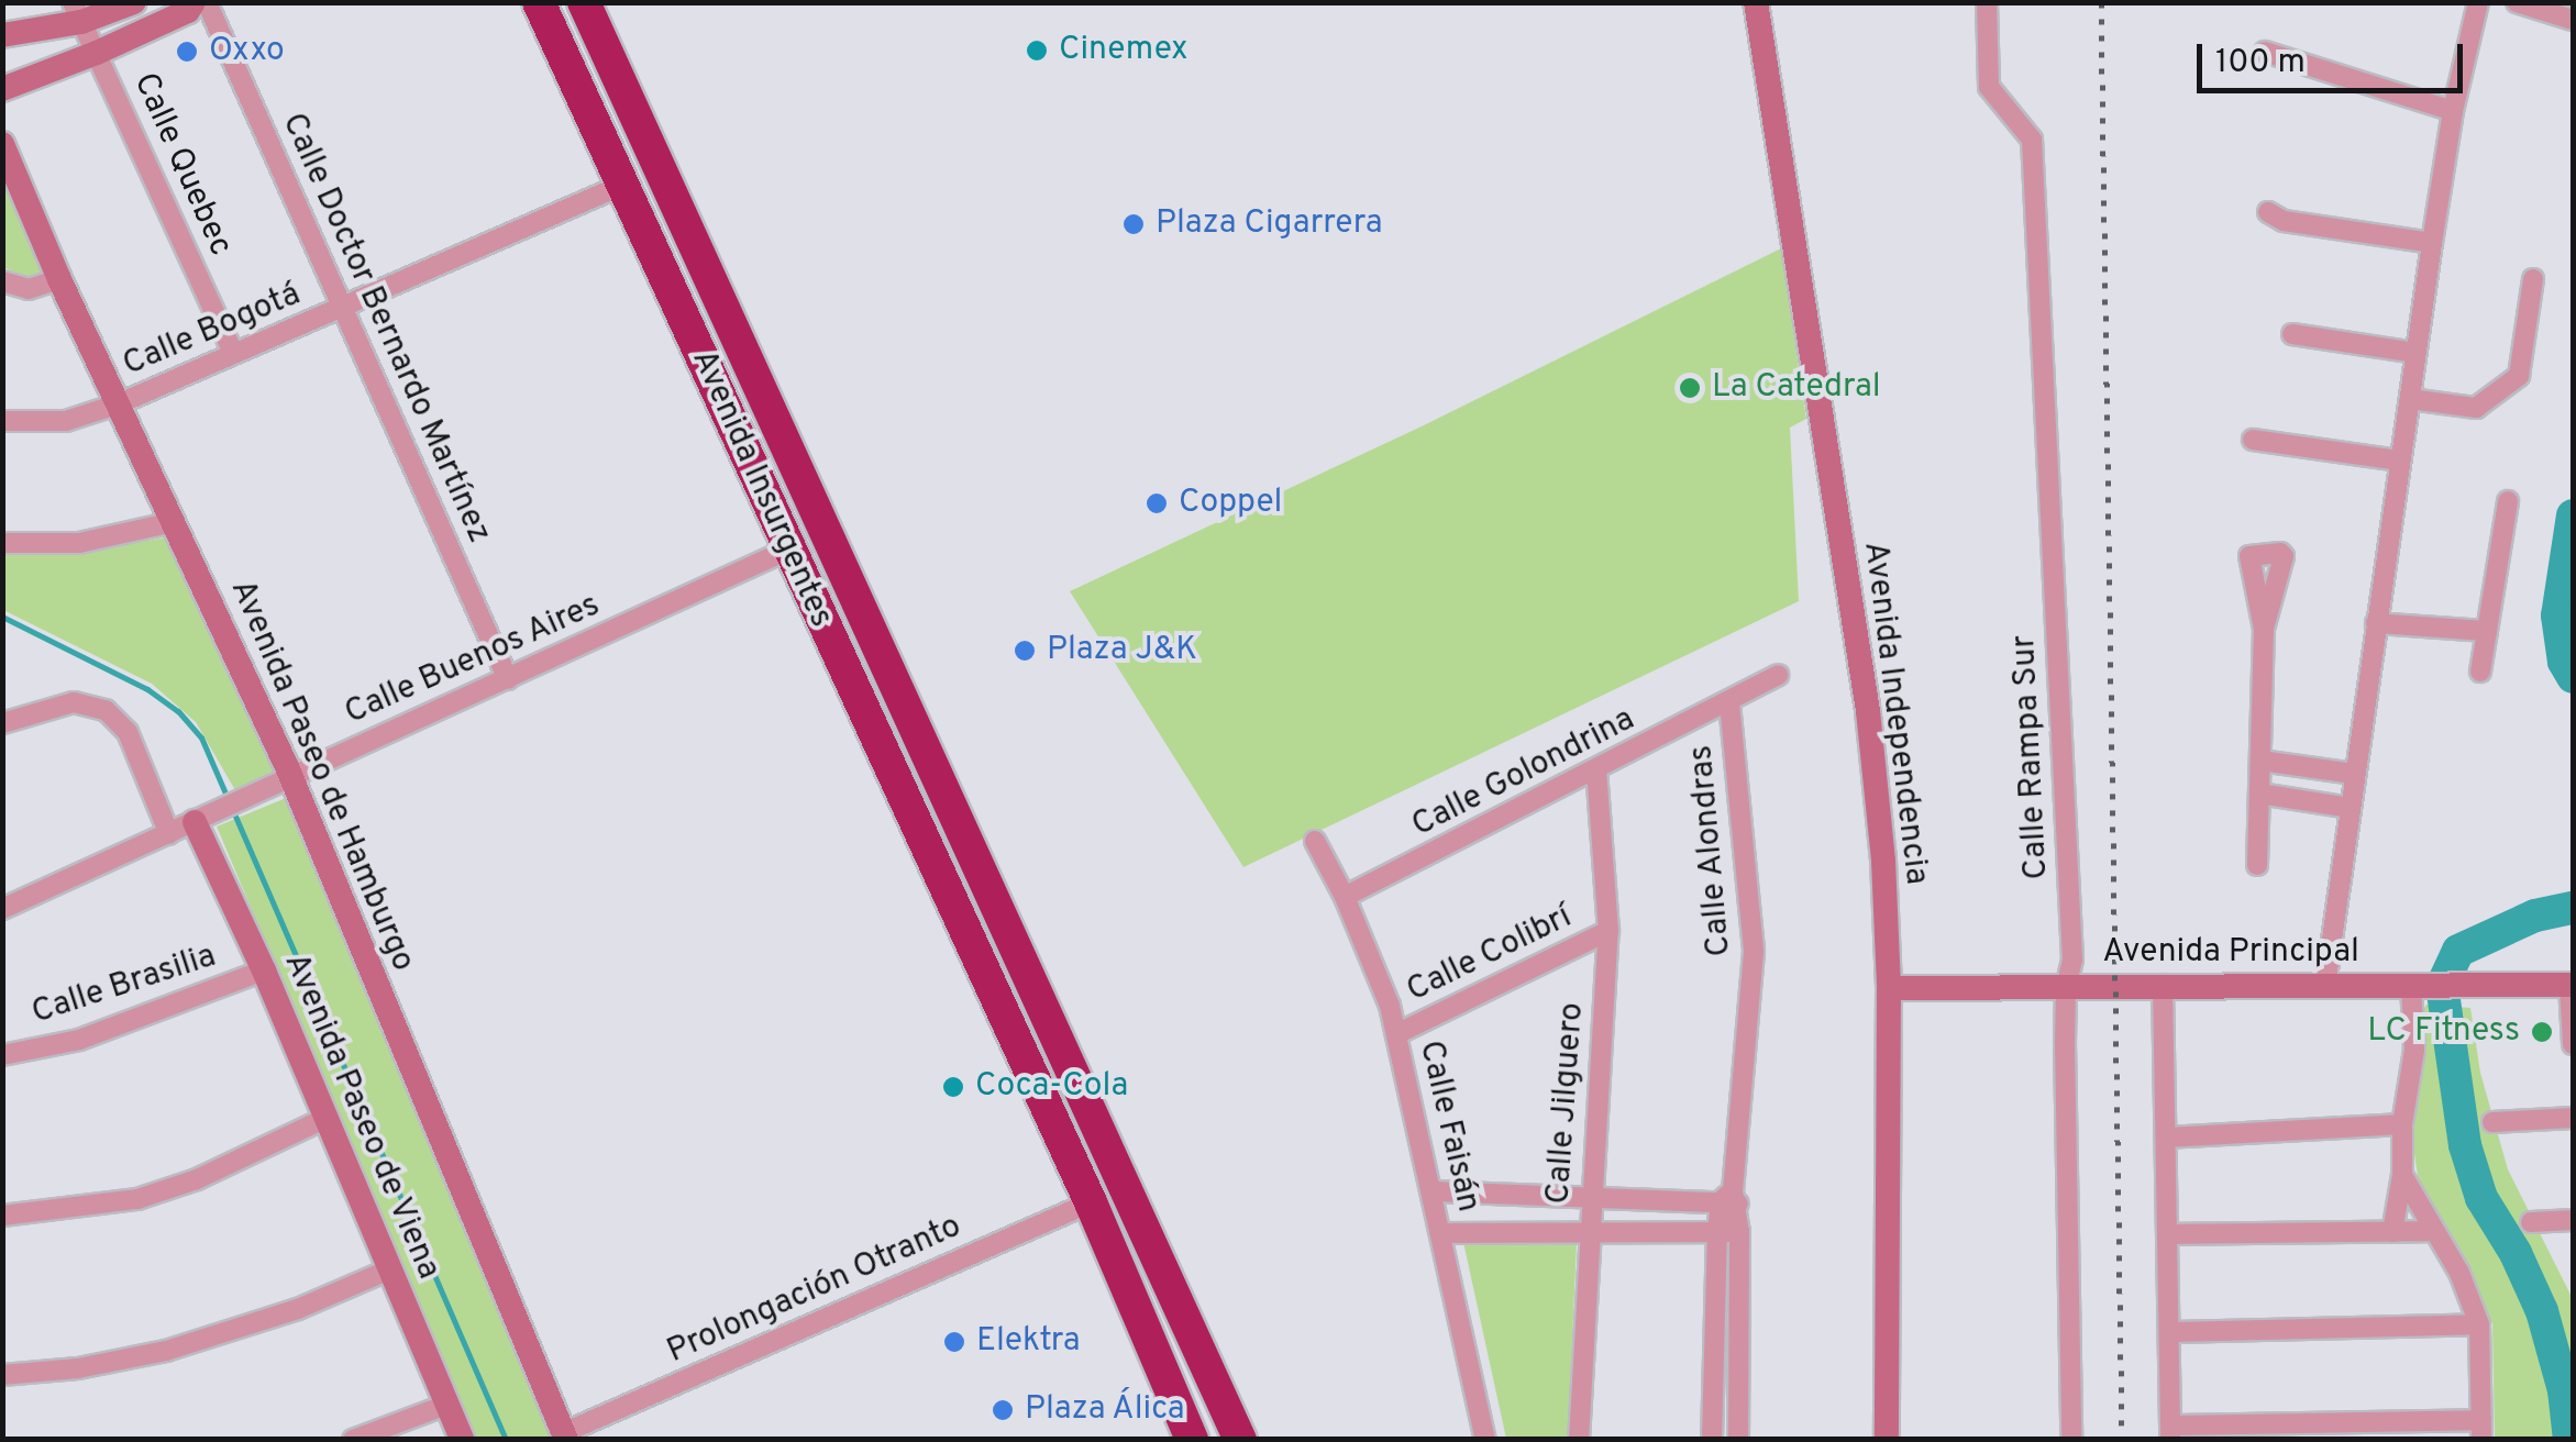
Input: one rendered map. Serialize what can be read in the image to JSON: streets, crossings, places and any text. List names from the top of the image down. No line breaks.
{"streets":{"highway":["Avenida Insurgentes"],"street":["Calle Quebec","Calle Doctor Bernardo Martínez","Calle Bogotá","Calle Buenos Aires","Avenida Independencia","Calle Rampa Sur","Calle Golondrina","Avenida Paseo de Hamburgo","Calle Alondras","Avenida Principal","Calle Colibrí","Calle Brasilia","Calle Jilguero","Avenida Paseo de Viena","Calle Faisán","Prolongación Otranto"]},"crossings":[["Calle Quebec","Calle Bogotá"],["Calle Doctor Bernardo Martínez","Calle Bogotá"],["Calle Doctor Bernardo Martínez","Calle Buenos Aires"],["Calle Bogotá","Avenida Insurgentes"],["Calle Bogotá","Avenida Paseo de Hamburgo"],["Avenida Insurgentes","Calle Buenos Aires"],["Avenida Insurgentes","Prolongación Otranto"],["Calle Buenos Aires","Avenida Paseo de Hamburgo"],["Calle Buenos Aires","Avenida Paseo de Viena"],["Avenida Independencia","Avenida Principal"],["Calle Rampa Sur","Avenida Principal"],["Calle Golondrina","Calle Alondras"],["Calle Golondrina","Calle Jilguero"],["Calle Golondrina","Calle Faisán"],["Avenida Paseo de Hamburgo","Prolongación Otranto"],["Calle Colibrí","Calle Jilguero"],["Calle Colibrí","Calle Faisán"],["Calle Brasilia","Avenida Paseo de Viena"]],"places":["Cinemex","Oxxo","Plaza Cigarrera","La Catedral","Coppel","Plaza J&K","LC Fitness","Coca-Cola","Elektra","Plaza Álica"],"scale_bar":"100 m"}
